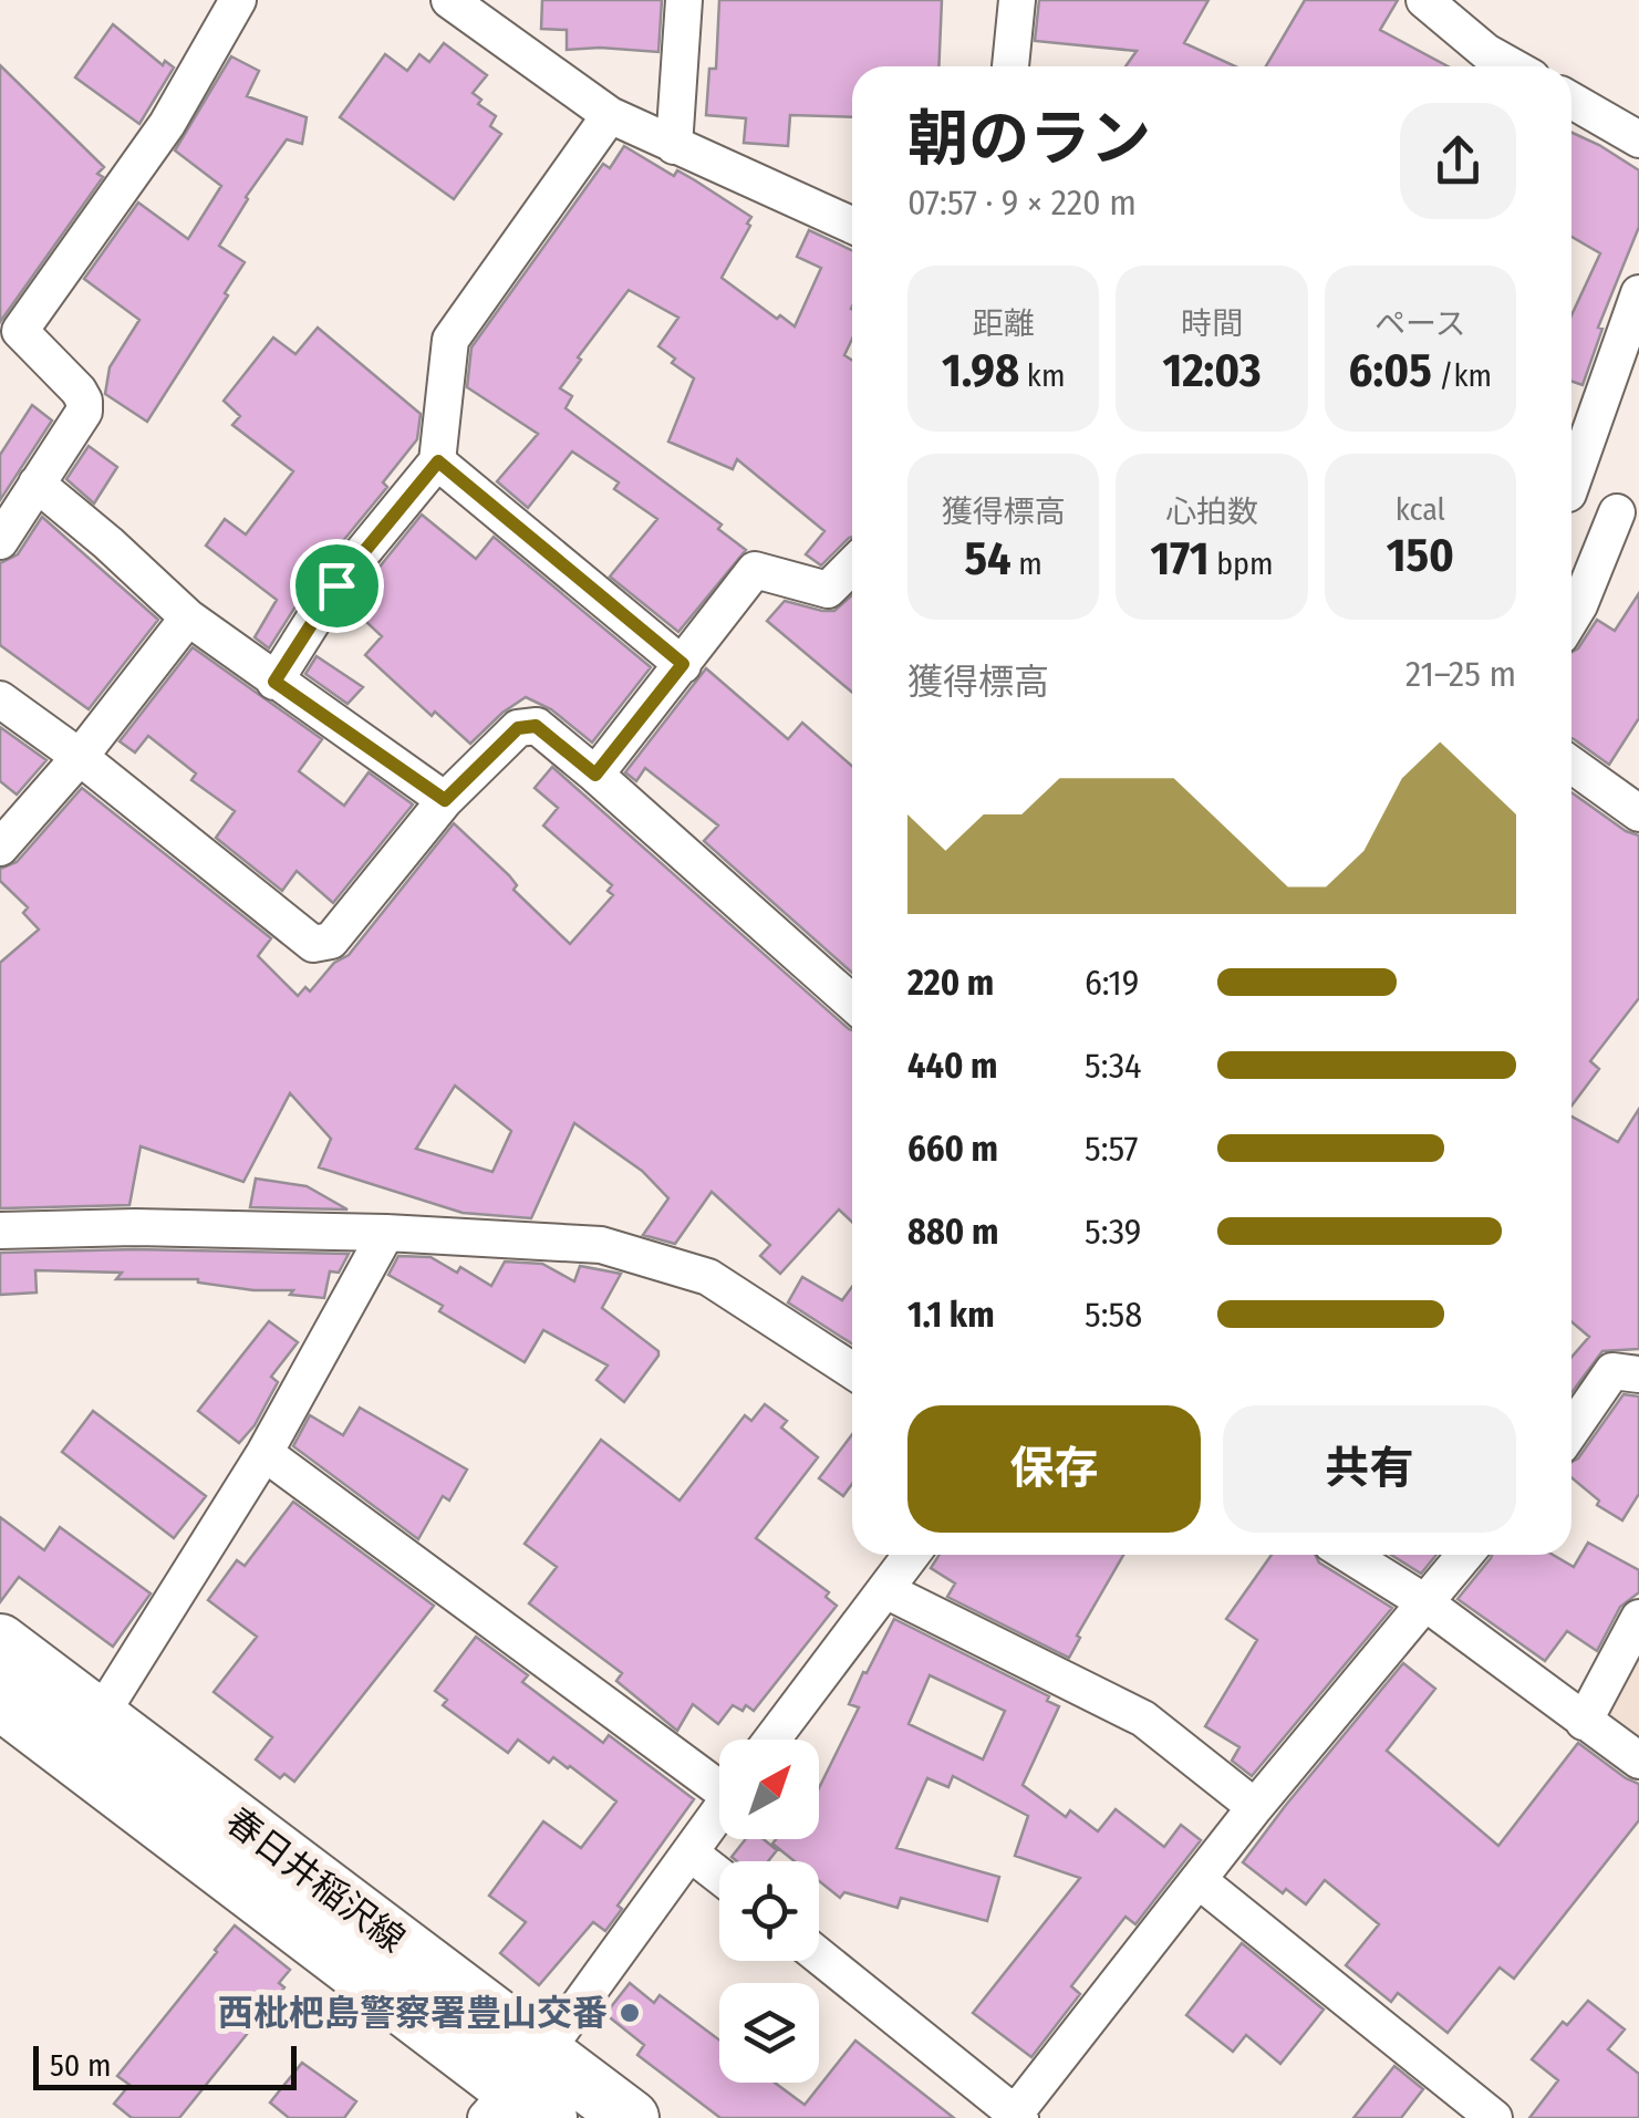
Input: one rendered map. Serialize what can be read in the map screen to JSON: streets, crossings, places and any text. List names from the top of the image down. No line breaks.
{"streets":{"main road":["春日井稲沢線"]},"places":["西枇杷島警察署豊山交番"],"scale_bar":"50 m","north":"top right","page":{"heading":["朝のラン","07:57 · 9 × 220 m"],"stats":[["距離","1.98 km"],["時間","12:03"],["ペース","6:05 /km"],["獲得標高","54 m"],["心拍数","171 bpm"],["kcal","150"]],"chart":["獲得標高","21–25 m"],"list":[{"name":"220 m","note":"6:19"},{"name":"440 m","note":"5:34"},{"name":"660 m","note":"5:57"},{"name":"880 m","note":"5:39"},{"name":"1.1 km","note":"5:58"}],"buttons":["保存","共有"],"scale":"50 m"}}
